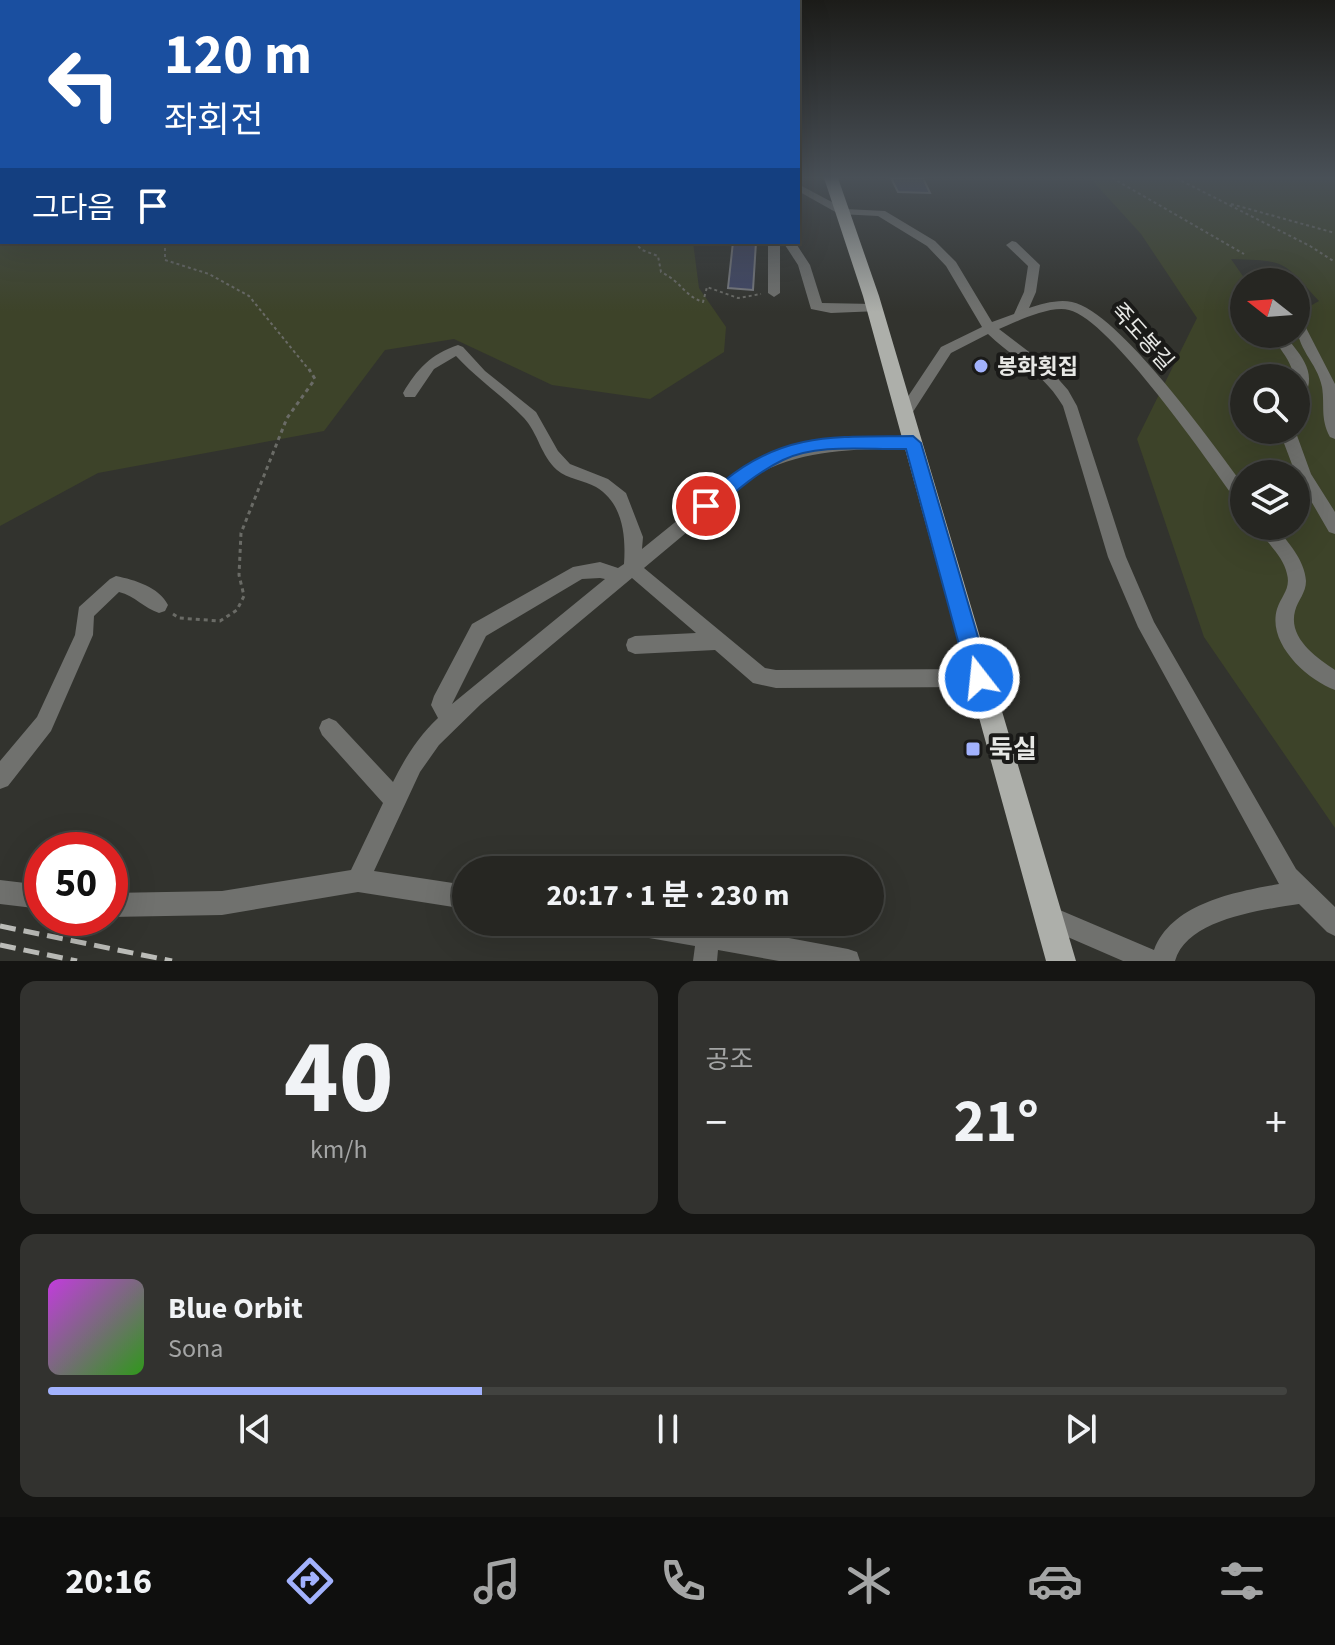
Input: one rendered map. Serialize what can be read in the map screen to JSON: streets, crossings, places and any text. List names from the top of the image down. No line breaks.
{"streets":{"street":["죽도봉길"]},"places":{"other":["봉화횟집"],"transit":["둑실"]},"north":"left","page":{"turn":["120 m","좌회전"],"then":"그다음","limit":"50","trip":"20:17 · 1 분 · 230 m","tile":[["40","km/h"],"공조"],"heat":["−","21°","+"],"song":["Blue Orbit","Sona"],"tabs":"20:16"}}
